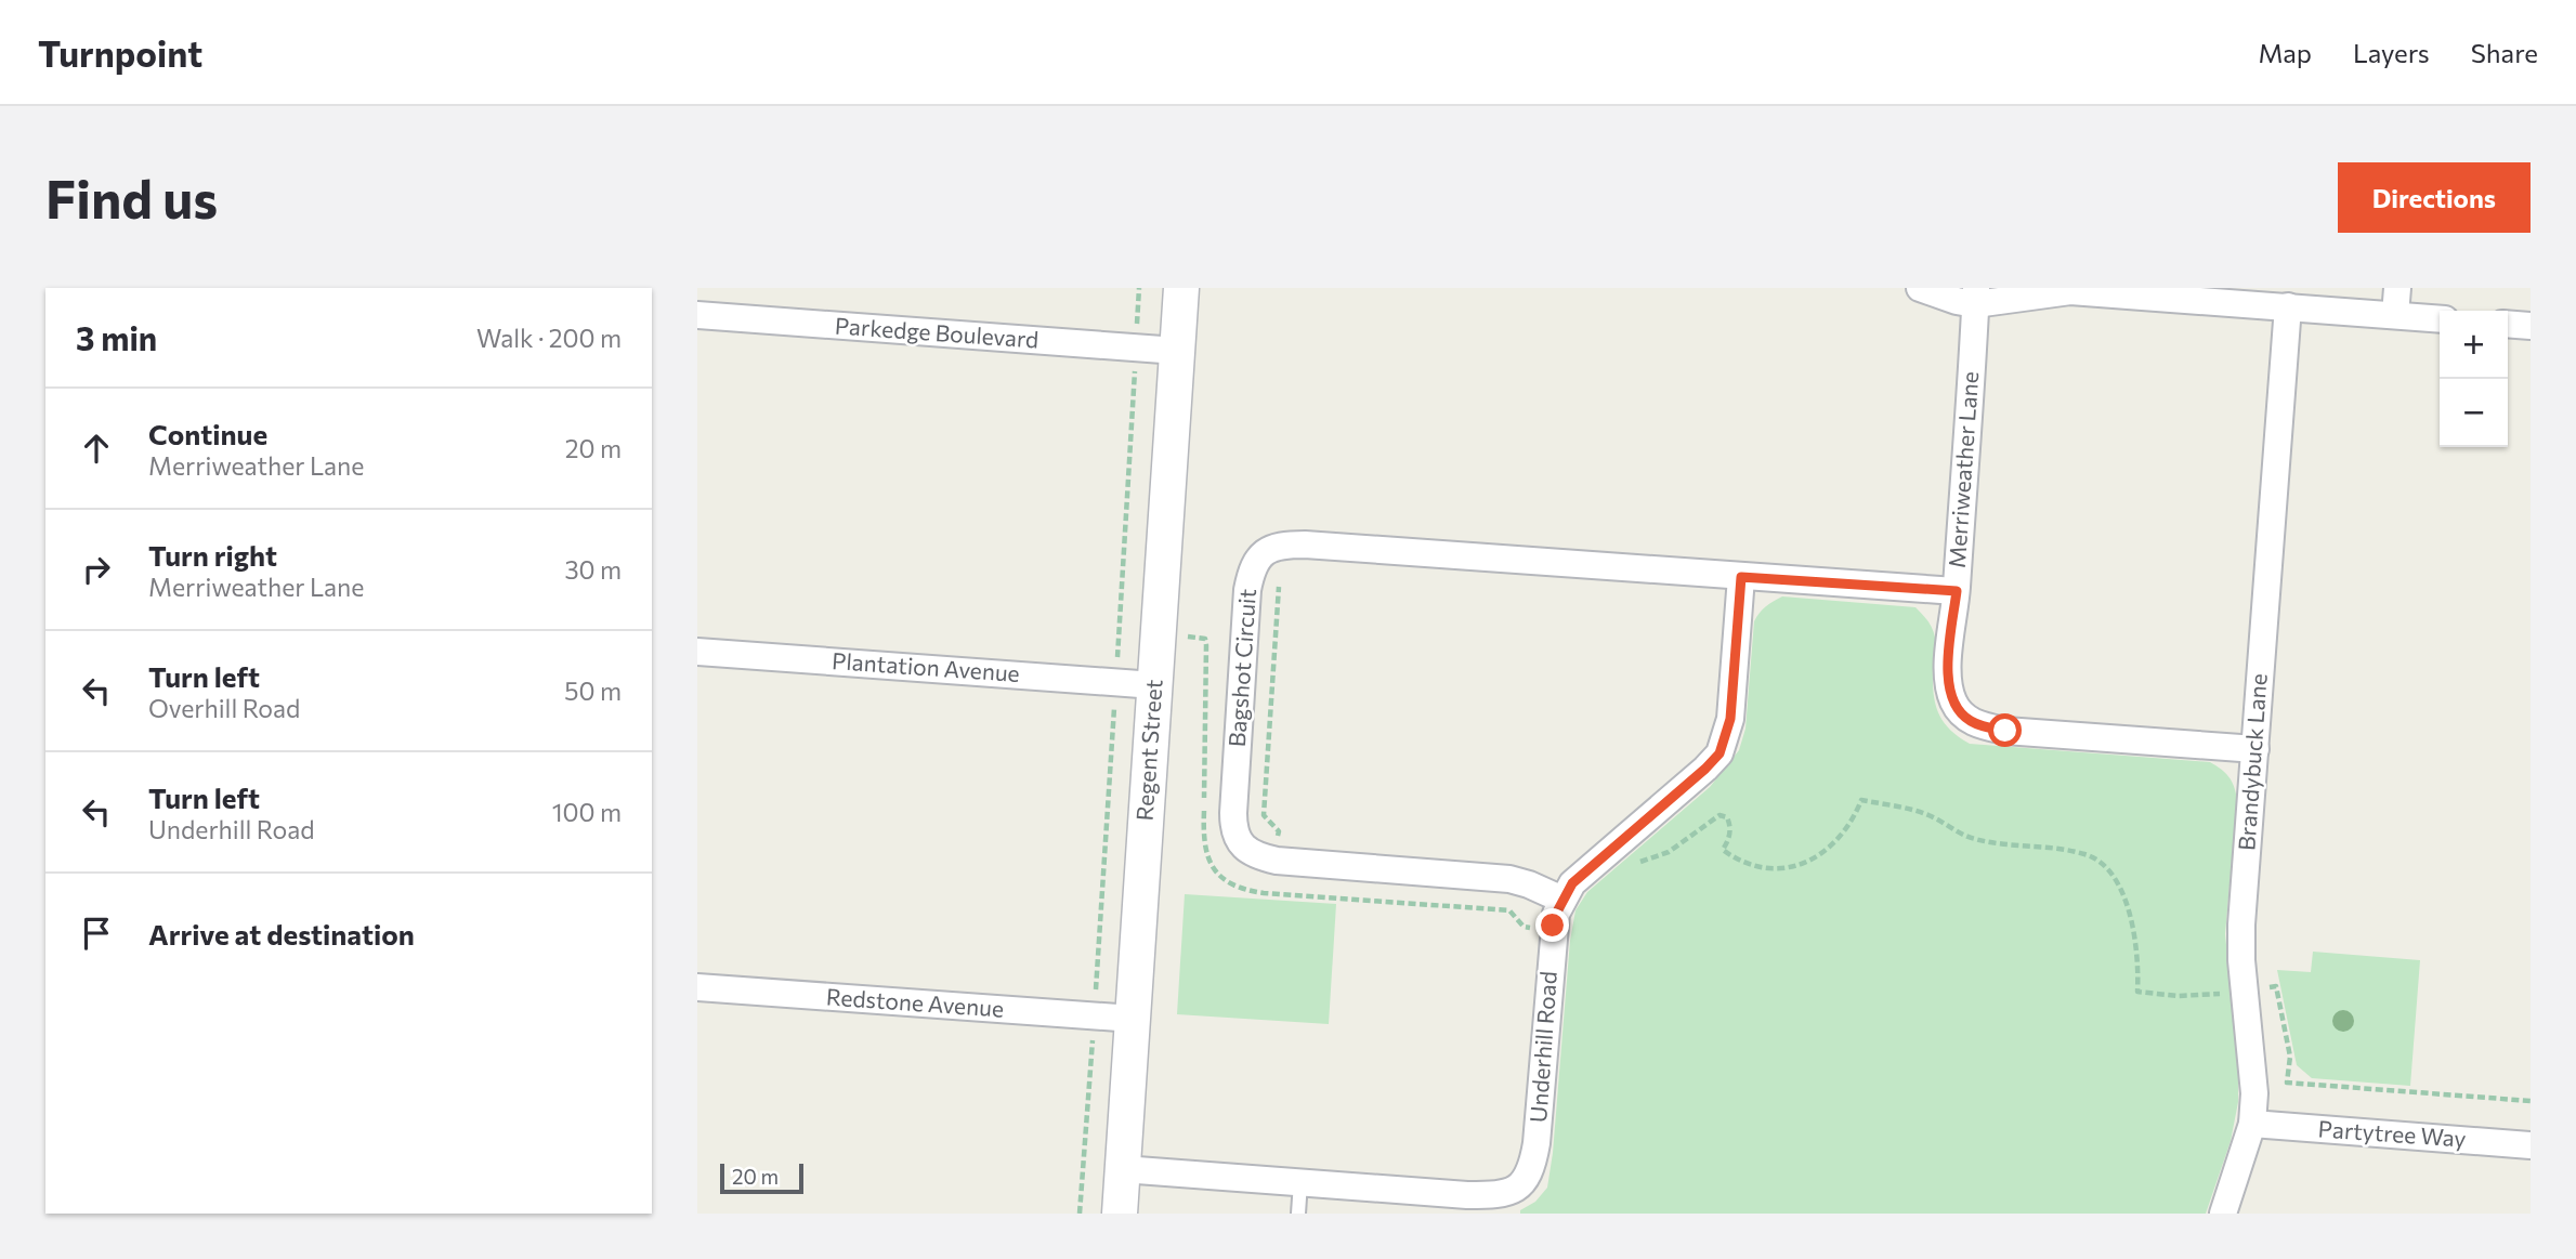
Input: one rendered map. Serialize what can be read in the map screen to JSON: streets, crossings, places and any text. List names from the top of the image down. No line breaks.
{"streets":{"street":["Parkedge Boulevard","Merriweather Lane","Plantation Avenue","Bagshot Circuit","Regent Street","Brandybuck Lane","Redstone Avenue","Underhill Road","Partytree Way"]},"crossings":[["Parkedge Boulevard","Regent Street"],["Merriweather Lane","Brandybuck Lane"],["Plantation Avenue","Regent Street"],["Bagshot Circuit","Underhill Road"],["Regent Street","Redstone Avenue"],["Regent Street","Underhill Road"],["Brandybuck Lane","Partytree Way"]],"scale_bar":"20 m","page":{"header":"Turnpoint","nav":["Map","Layers","Share"],"buttons":"Directions","title":"Find us","heading":["3 min","Walk · 200 m"],"map_buttons":["+","−"],"list":[["Continue","Merriweather Lane","20 m"],["Turn right","Merriweather Lane","30 m"],["Turn left","Overhill Road","50 m"],["Turn left","Underhill Road","100 m"],"Arrive at destination"],"scale":"20 m"}}
